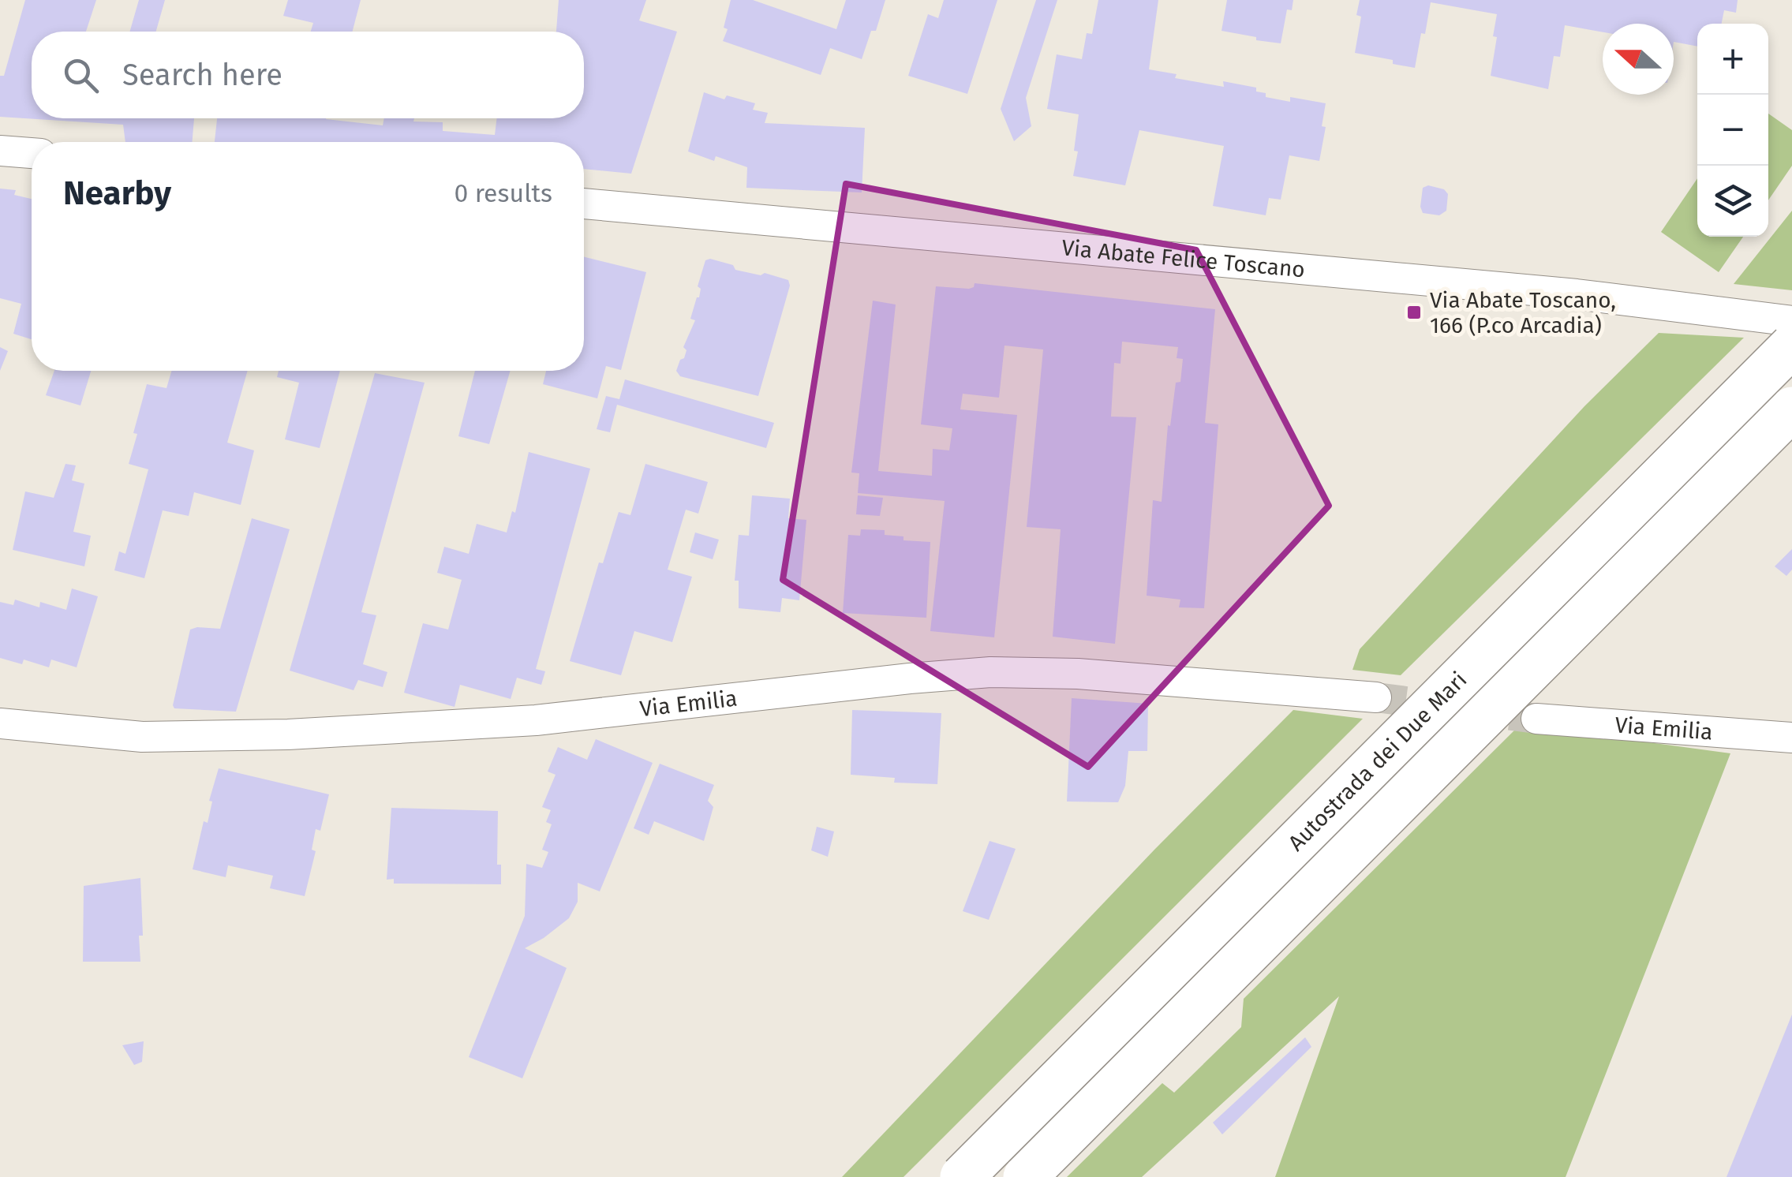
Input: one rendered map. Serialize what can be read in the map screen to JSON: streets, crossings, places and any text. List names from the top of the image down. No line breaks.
{"streets":{"highway":["Autostrada dei Due Mari"],"street":["Via Abate Felice Toscano","Via Emilia"]},"places":{"transit":["Via Abate Toscano, 166 (P.co Arcadia)"]},"north":"left","page":{"map_buttons":["+","−"],"search":"Search here","heading":["Nearby","0 results"]}}
